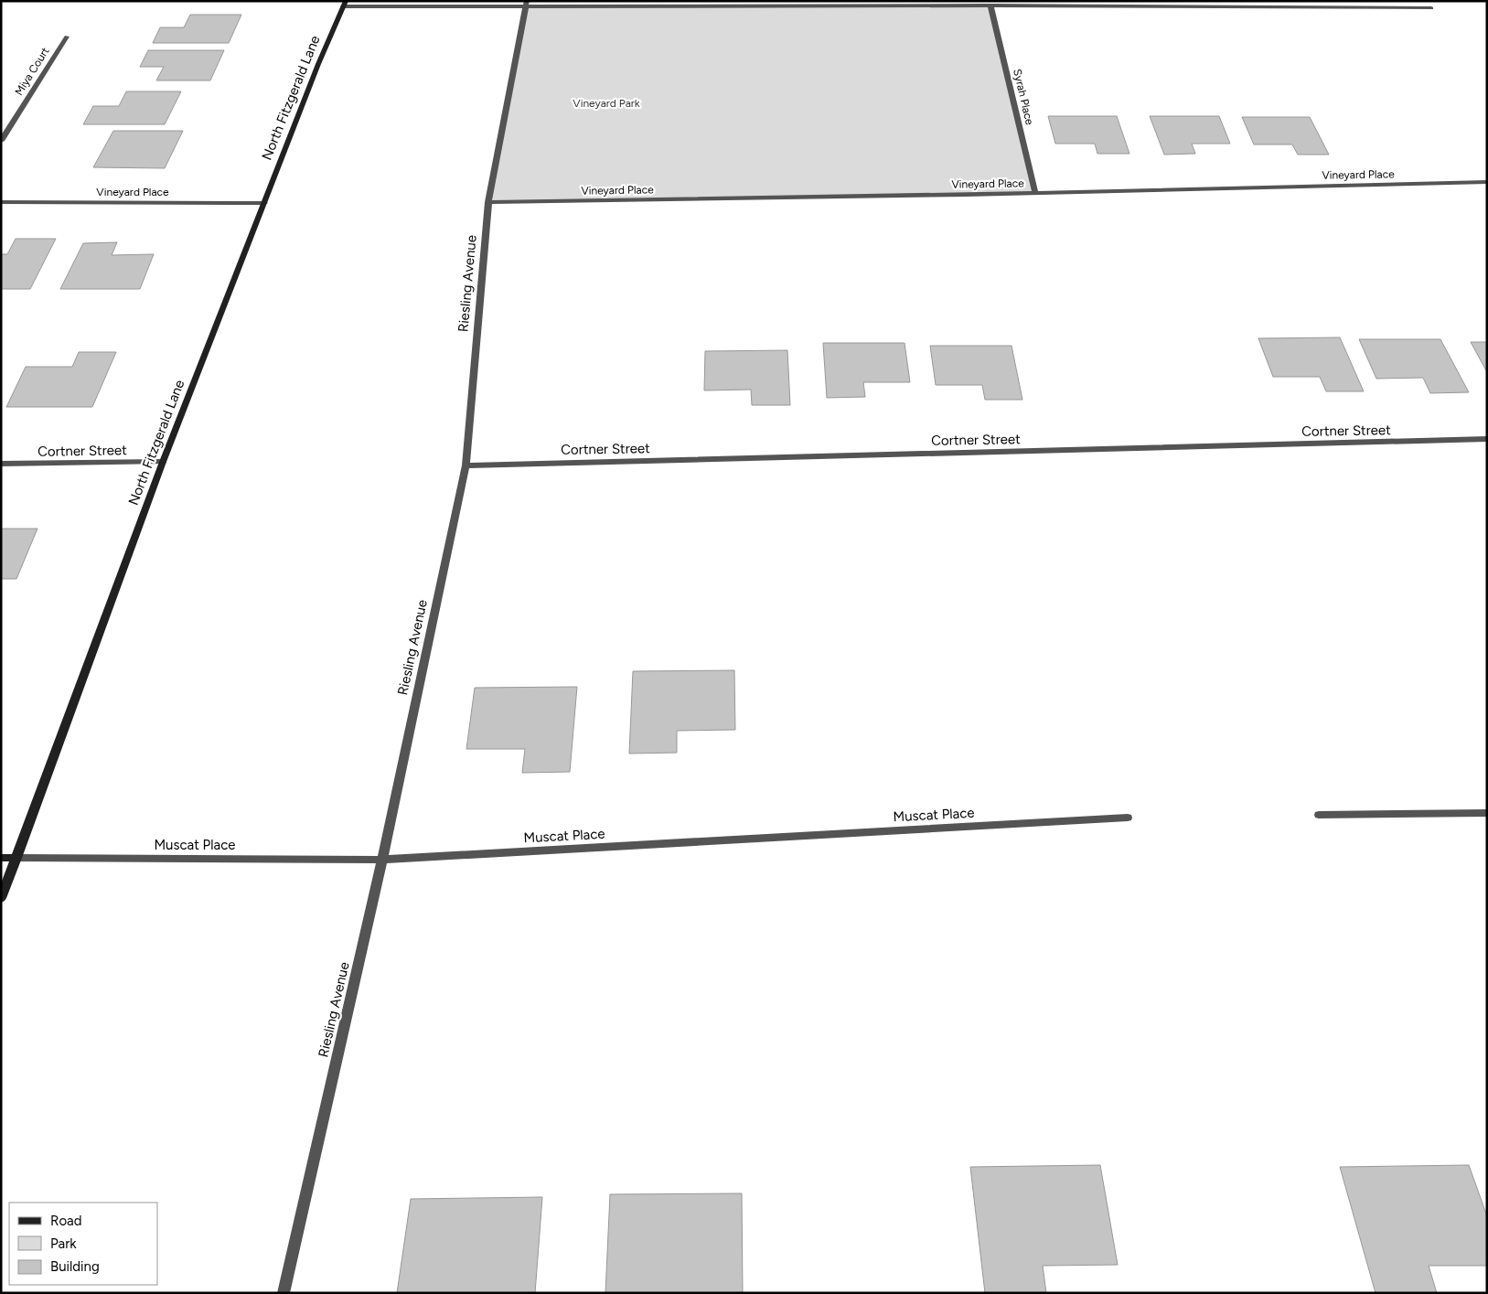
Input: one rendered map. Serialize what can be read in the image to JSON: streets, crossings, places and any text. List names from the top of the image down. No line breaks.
{"streets":{"street":["Miya Court","Syrah Place","North Fitzgerald Lane","Vineyard Place","Riesling Avenue","Cortner Street","Muscat Place"]},"crossings":[["Syrah Place","Vineyard Place"],["North Fitzgerald Lane","Vineyard Place"],["North Fitzgerald Lane","Cortner Street"],["North Fitzgerald Lane","Muscat Place"],["Vineyard Place","Riesling Avenue"],["Riesling Avenue","Cortner Street"],["Riesling Avenue","Muscat Place"]],"parks":["Vineyard Park"],"legend":["Road","Park","Building"]}
